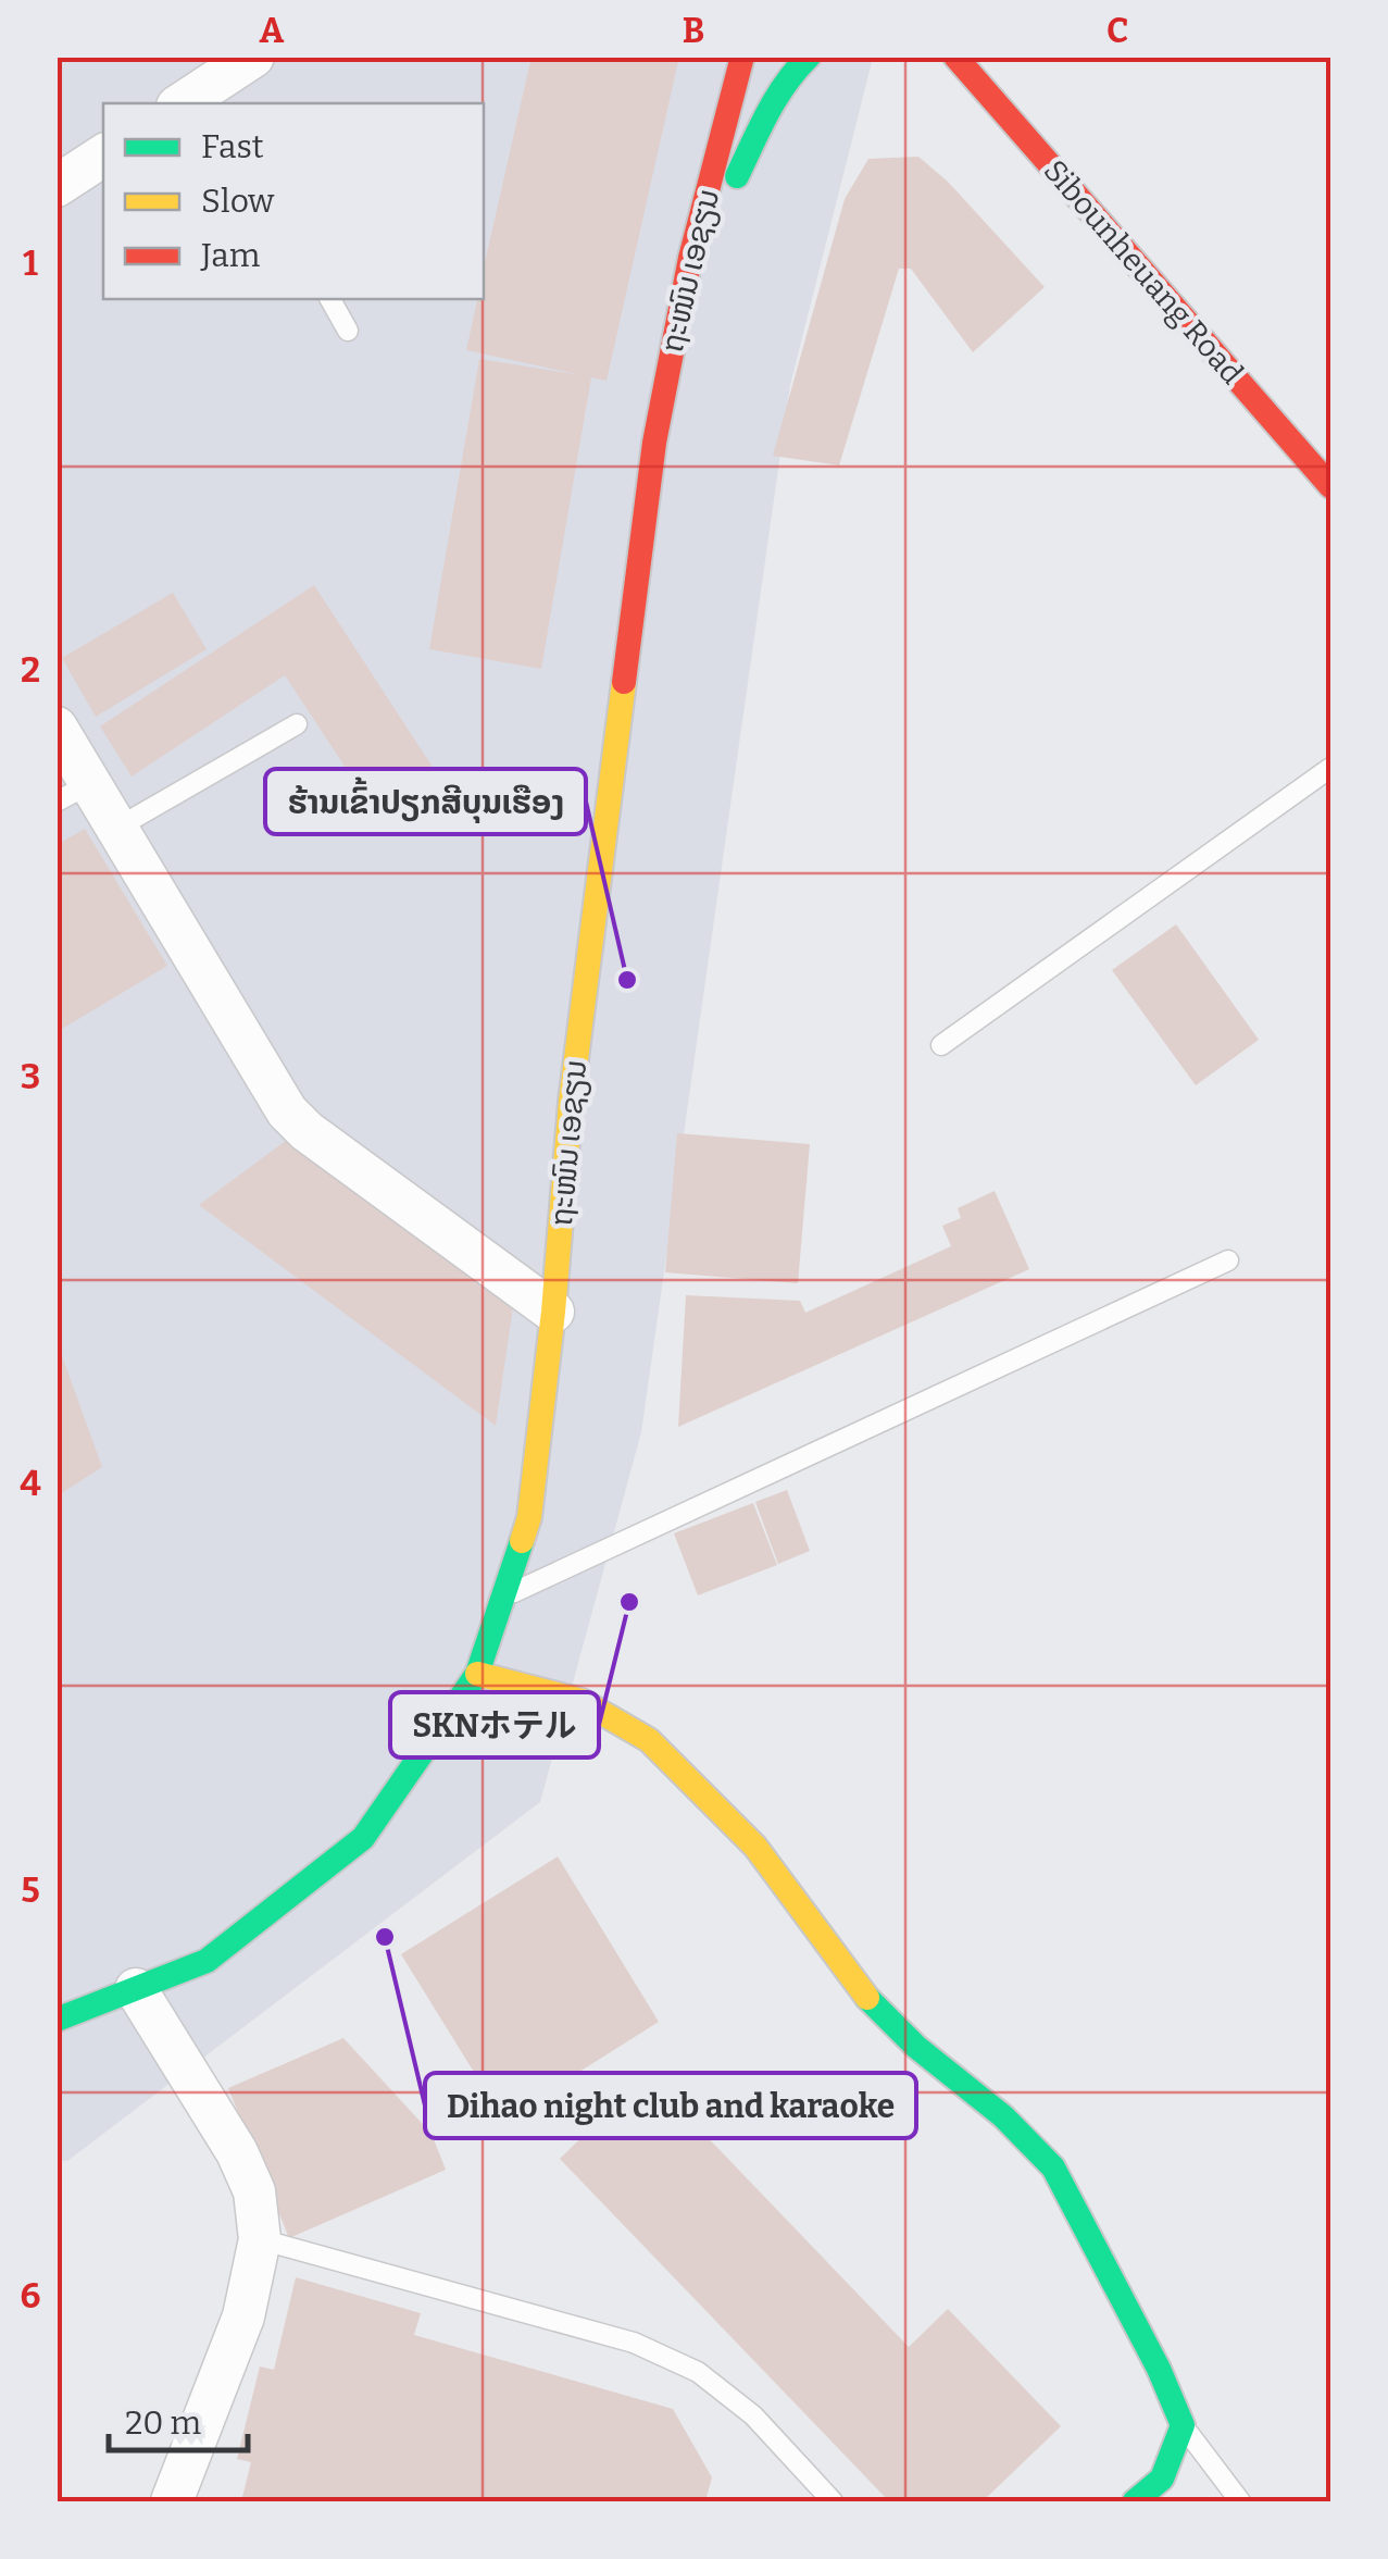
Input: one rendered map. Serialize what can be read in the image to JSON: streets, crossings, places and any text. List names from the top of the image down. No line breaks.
{"streets":{"main road":["ຖະໜົນ ເອຊຽນ","Sibounheuang Road"]},"places":["ຮ້ານເຂົ້າປຽກສີບຸນເຮືອງ","SKNホテル","Dihao night club and karaoke"],"legend":["Fast","Slow","Jam"],"scale_bar":"20 m","grid":{"columns":["A","B","C"],"rows":["1","2","3","4","5","6"]}}
